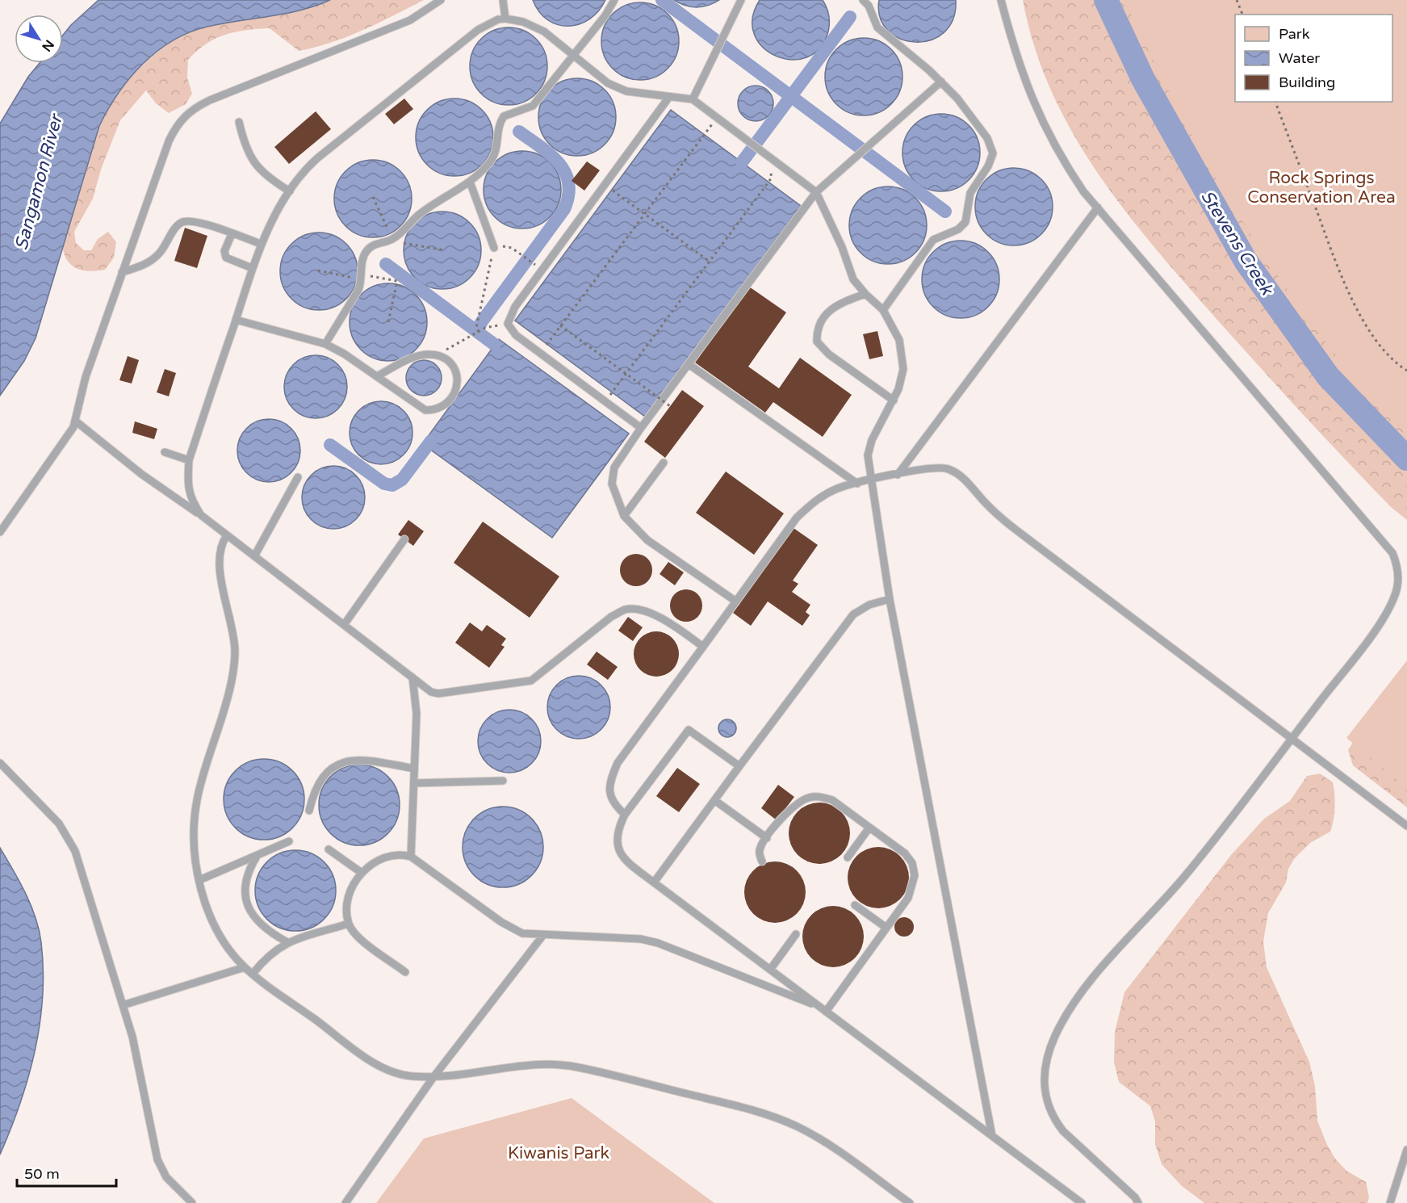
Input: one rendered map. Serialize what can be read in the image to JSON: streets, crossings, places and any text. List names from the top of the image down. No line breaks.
{"water":["Sangamon River","Stevens Creek"],"parks":["Rock Springs Conservation Area","Kiwanis Park"],"legend":["Park","Water","Building"],"scale_bar":"50 m","north":"bottom right"}
